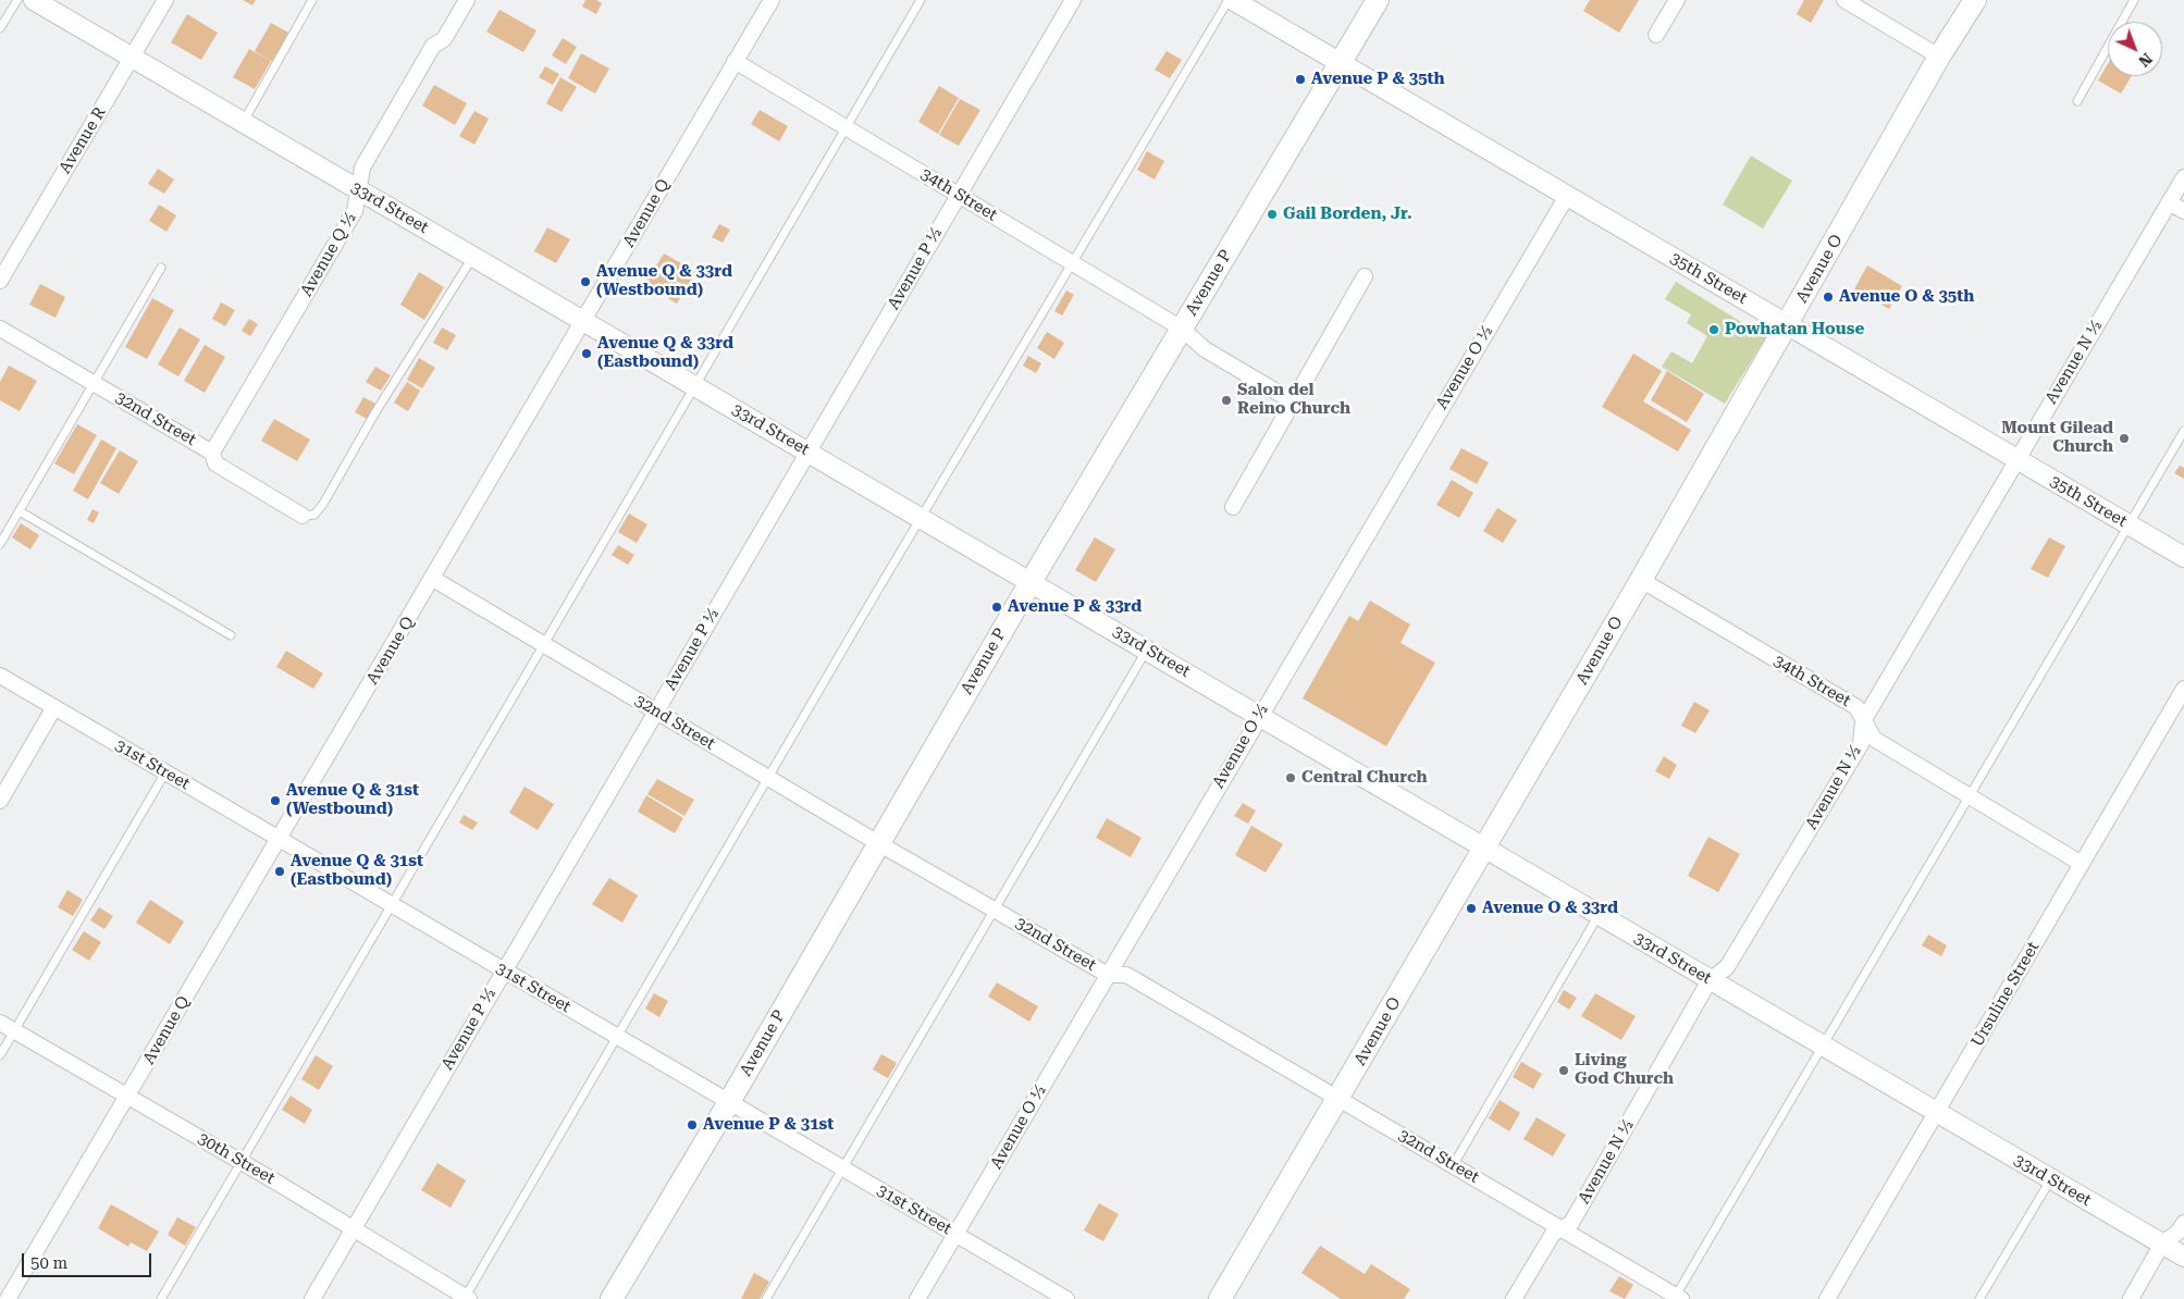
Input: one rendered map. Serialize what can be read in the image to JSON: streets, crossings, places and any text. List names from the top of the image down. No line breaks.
{"streets":{"main road":["Avenue O","Avenue P"],"street":["Avenue R","34th Street","33rd Street","Avenue Q","Avenue Q ½","Avenue P ½","35th Street","Avenue N ½","Avenue O ½","32nd Street","31st Street","Ursuline Street","30th Street"]},"crossings":[["Avenue R","33rd Street"],["34th Street","Avenue Q"],["34th Street","Avenue P ½"],["34th Street","Avenue O"],["34th Street","Avenue P"],["34th Street","Avenue N ½"],["34th Street","Ursuline Street"],["33rd Street","Avenue Q"],["33rd Street","Avenue Q ½"],["33rd Street","Avenue P ½"],["33rd Street","Avenue O"],["33rd Street","Avenue P"],["33rd Street","Avenue N ½"],["33rd Street","Avenue O ½"],["33rd Street","Ursuline Street"],["Avenue Q","32nd Street"],["Avenue Q","31st Street"],["Avenue Q","30th Street"],["Avenue Q ½","32nd Street"],["Avenue P ½","32nd Street"],["Avenue P ½","31st Street"],["Avenue P ½","30th Street"],["Avenue O","35th Street"],["Avenue O","32nd Street"],["35th Street","Avenue P"],["35th Street","Avenue N ½"],["35th Street","Avenue O ½"],["Avenue P","32nd Street"],["Avenue P","31st Street"],["Avenue N ½","32nd Street"],["Avenue O ½","32nd Street"],["Avenue O ½","31st Street"]],"places":["Avenue P & 35th","Gail Borden, Jr.","Avenue Q & 33rd (Westbound)","Avenue O & 35th","Powhatan House","Avenue Q & 33rd (Eastbound)","Salon del Reino Church","Mount Gilead Church","Avenue P & 33rd","Central Church","Avenue Q & 31st (Westbound)","Avenue Q & 31st (Eastbound)","Avenue O & 33rd","Living God Church","Avenue P & 31st"],"scale_bar":"50 m","north":"bottom right"}
